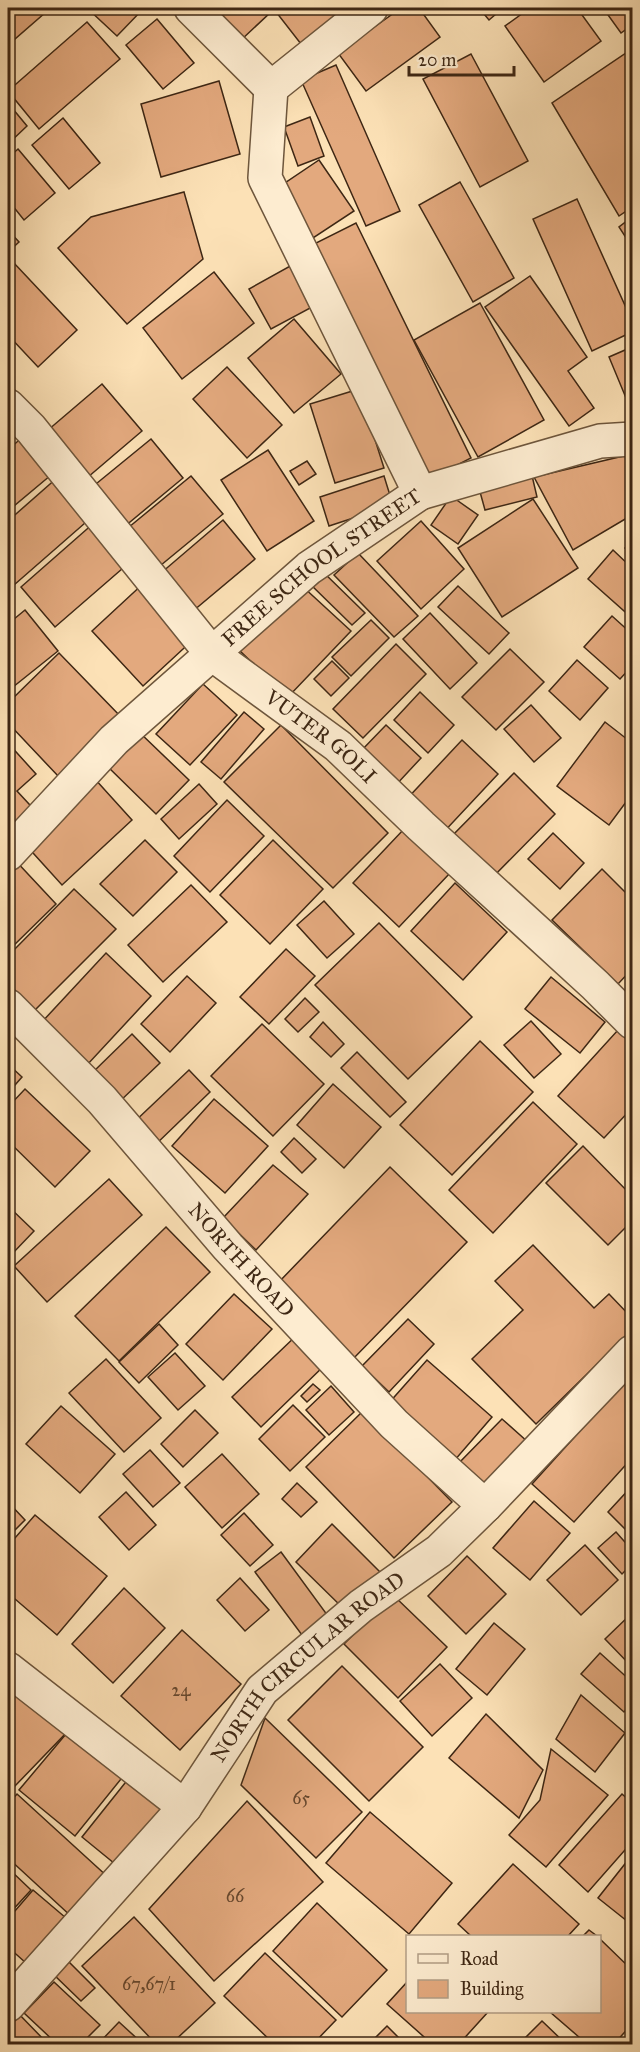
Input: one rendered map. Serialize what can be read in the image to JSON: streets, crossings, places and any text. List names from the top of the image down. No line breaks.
{"streets":{"street":["FREE SCHOOL STREET","VUTER GOLI","NORTH ROAD","NORTH CIRCULAR ROAD"]},"crossings":[["FREE SCHOOL STREET","VUTER GOLI"],["NORTH ROAD","NORTH CIRCULAR ROAD"]],"house_numbers":["24","65","66","67,67/1"],"legend":["Road","Building"],"scale_bar":"20 m"}
